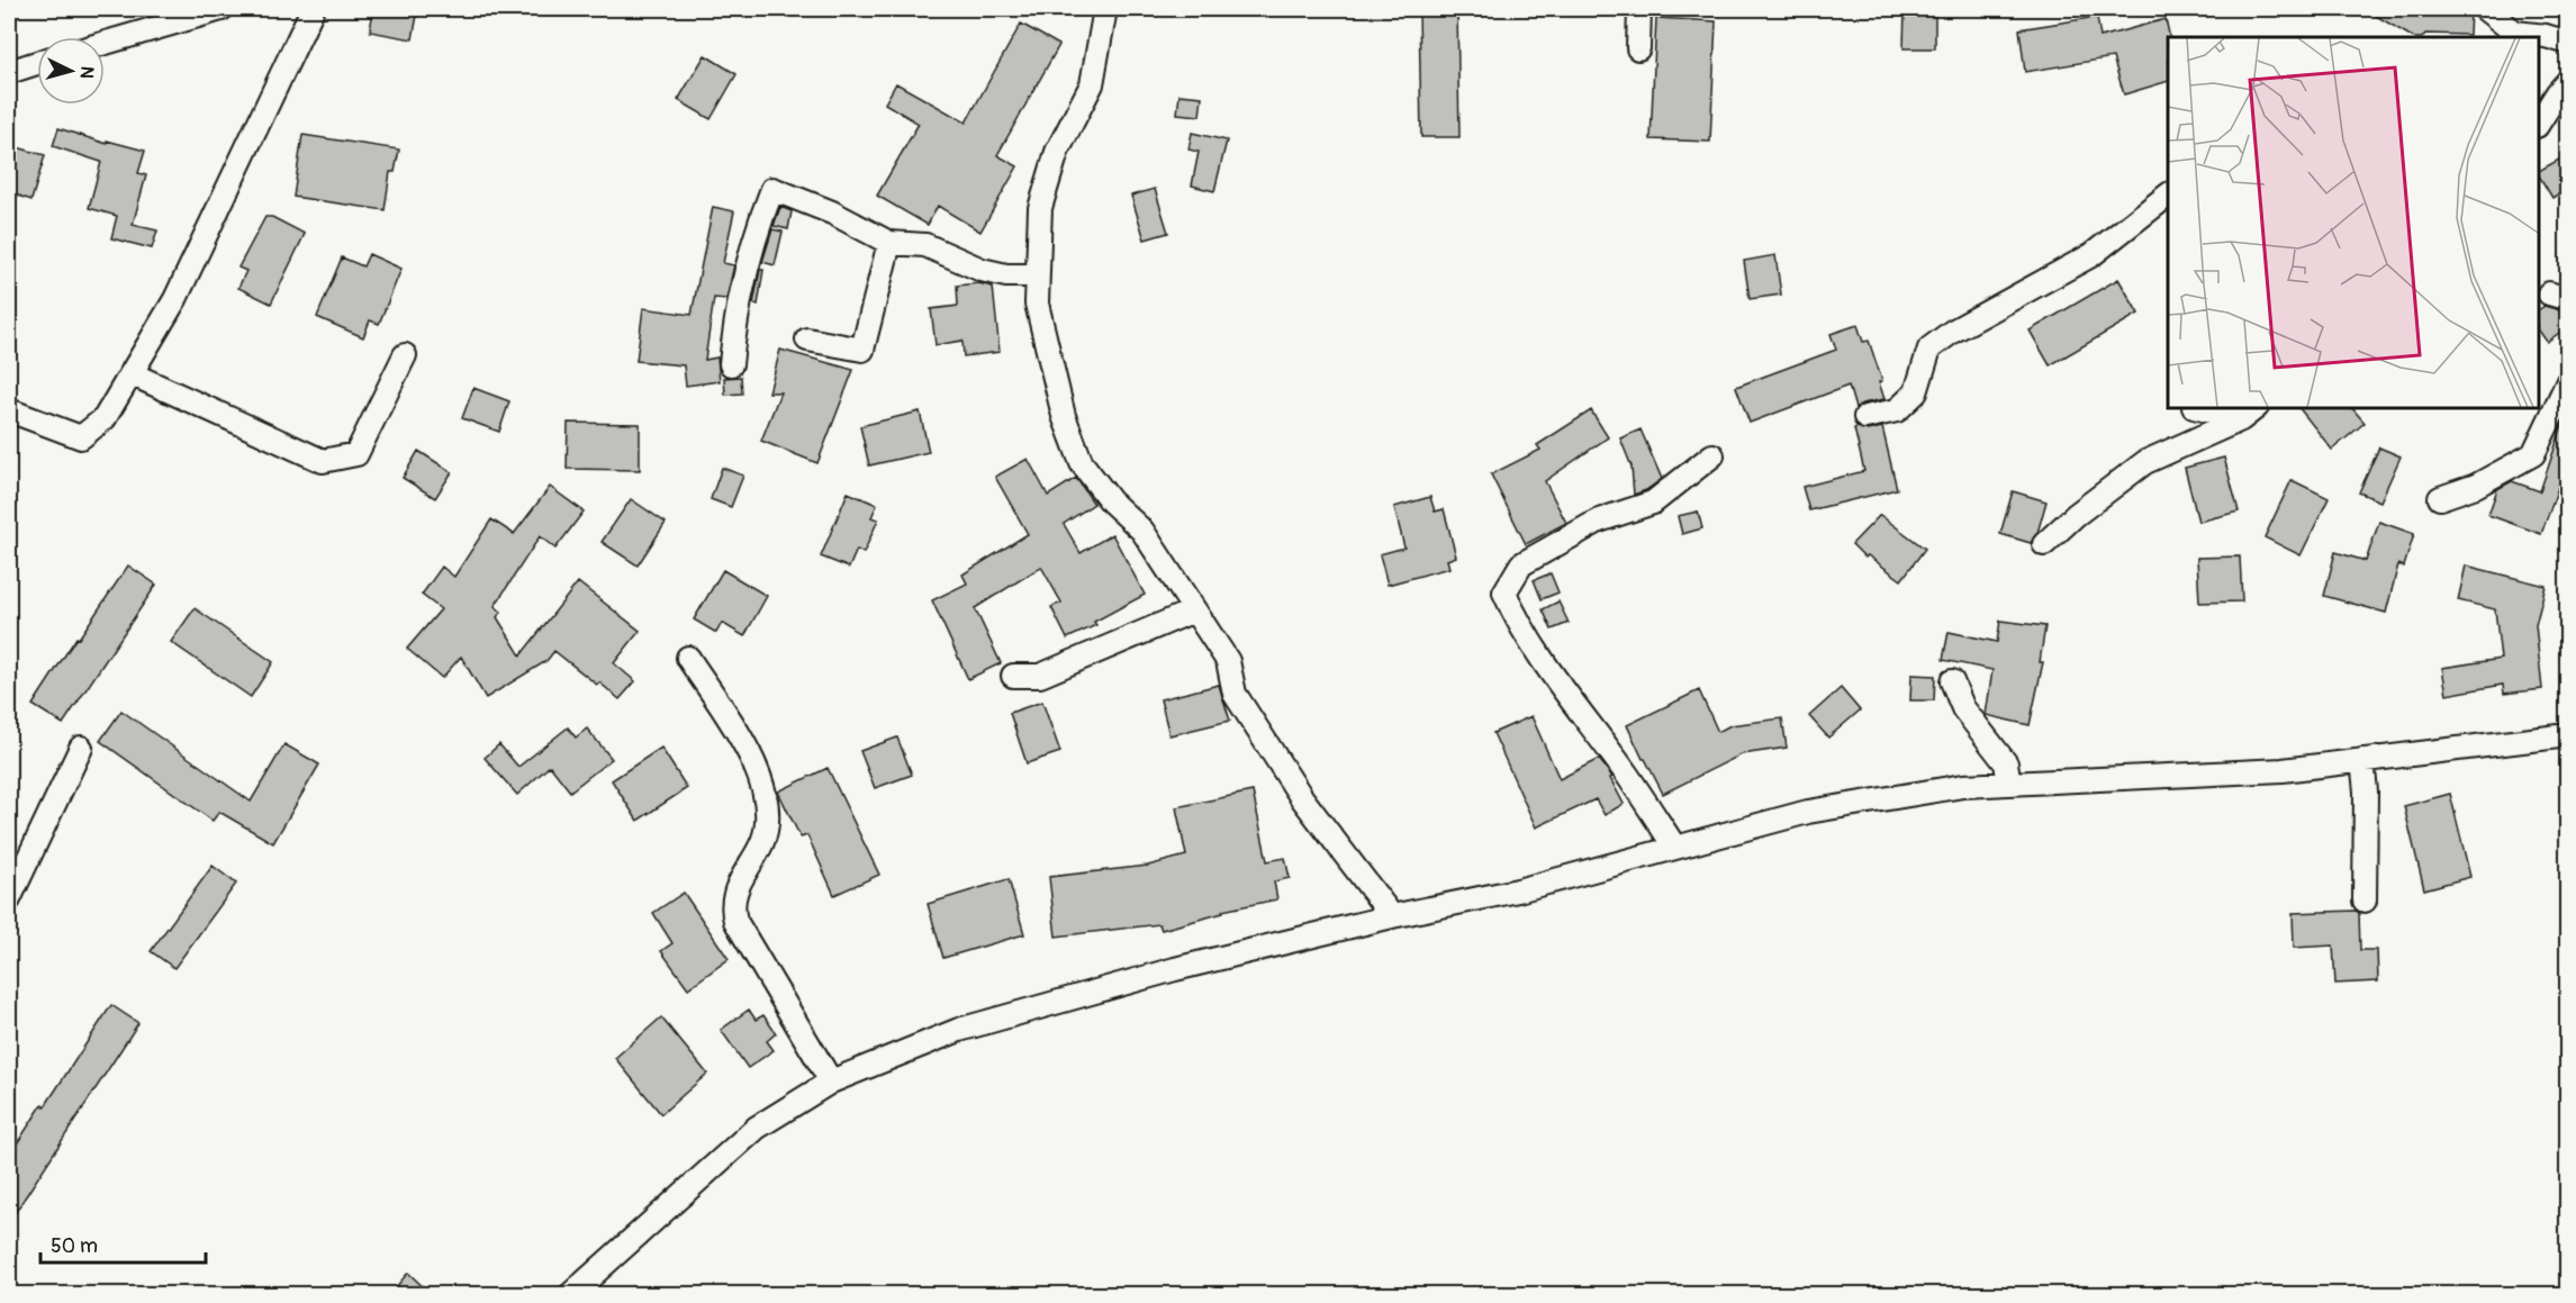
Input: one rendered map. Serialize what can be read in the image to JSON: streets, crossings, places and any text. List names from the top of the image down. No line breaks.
{"scale_bar":"50 m","north":"right"}
